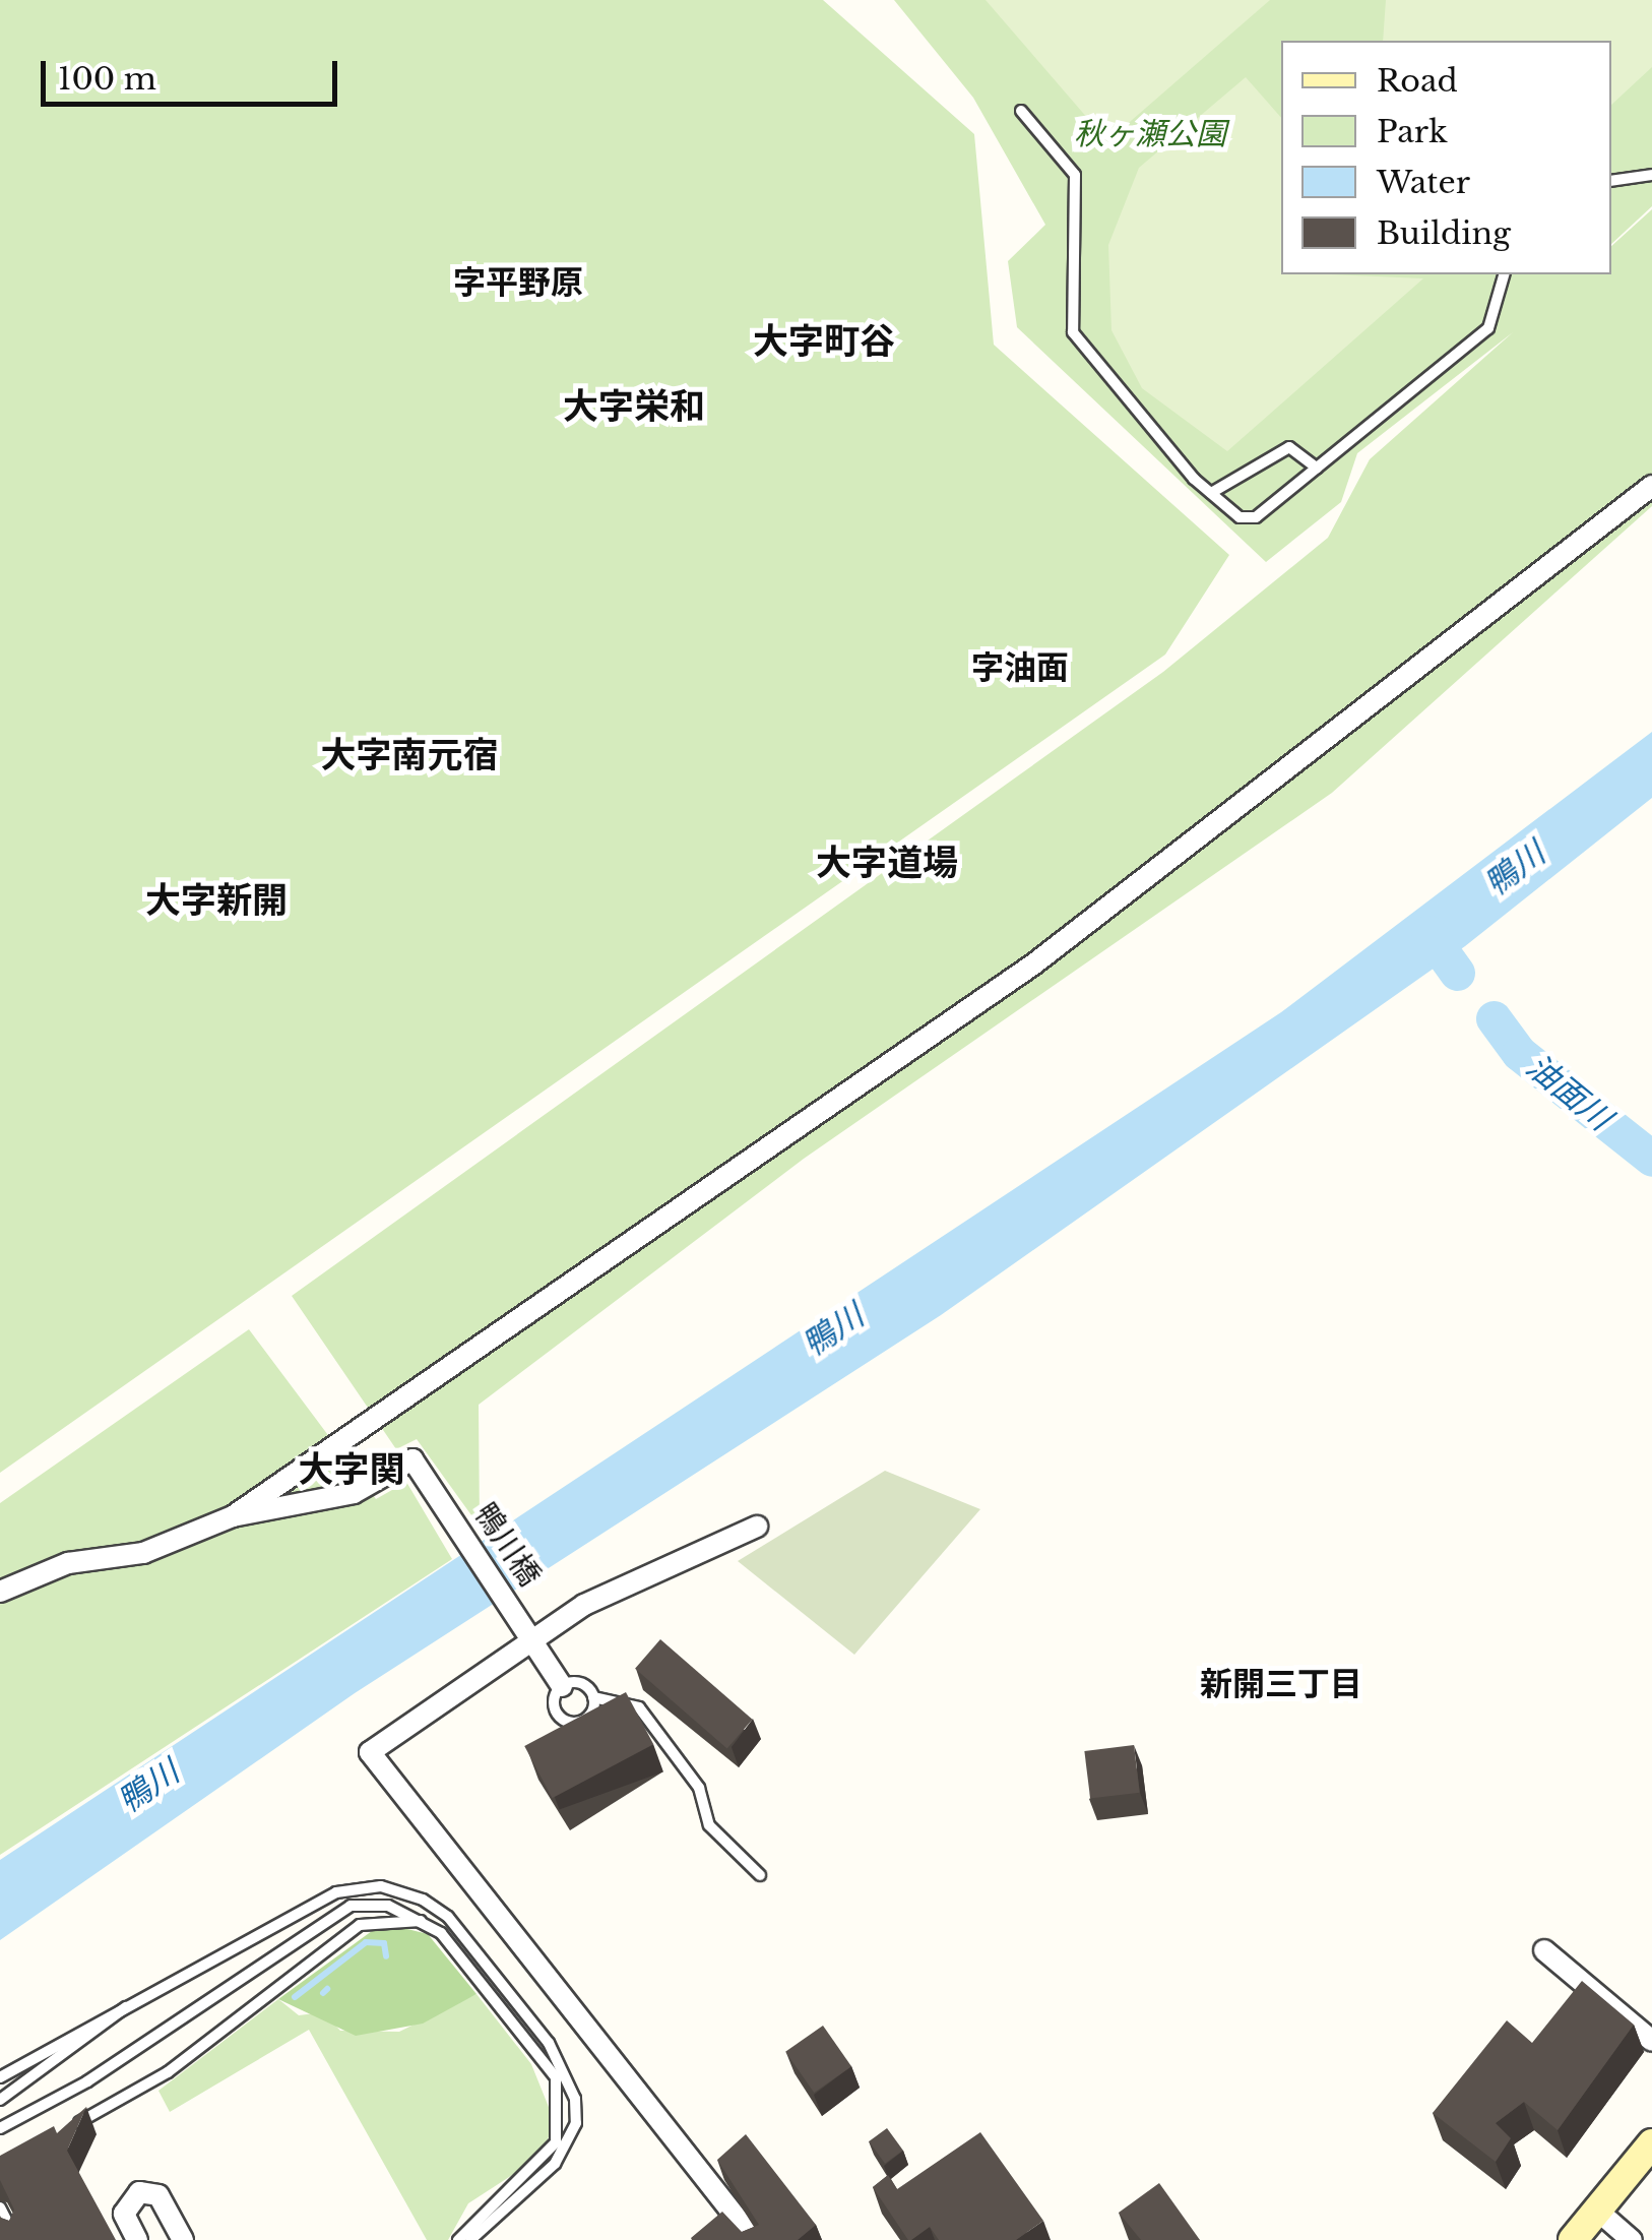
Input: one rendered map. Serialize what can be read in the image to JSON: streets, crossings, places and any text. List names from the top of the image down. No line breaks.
{"streets":{"street":["鴨川橋"]},"districts":["字平野原","大字町谷","大字栄和","字油面","大字南元宿","大字道場","大字新開","大字関","新開三丁目"],"water":["鴨川","油面川"],"parks":["秋ヶ瀬公園"],"legend":["Road","Park","Water","Building"],"scale_bar":"100 m"}
